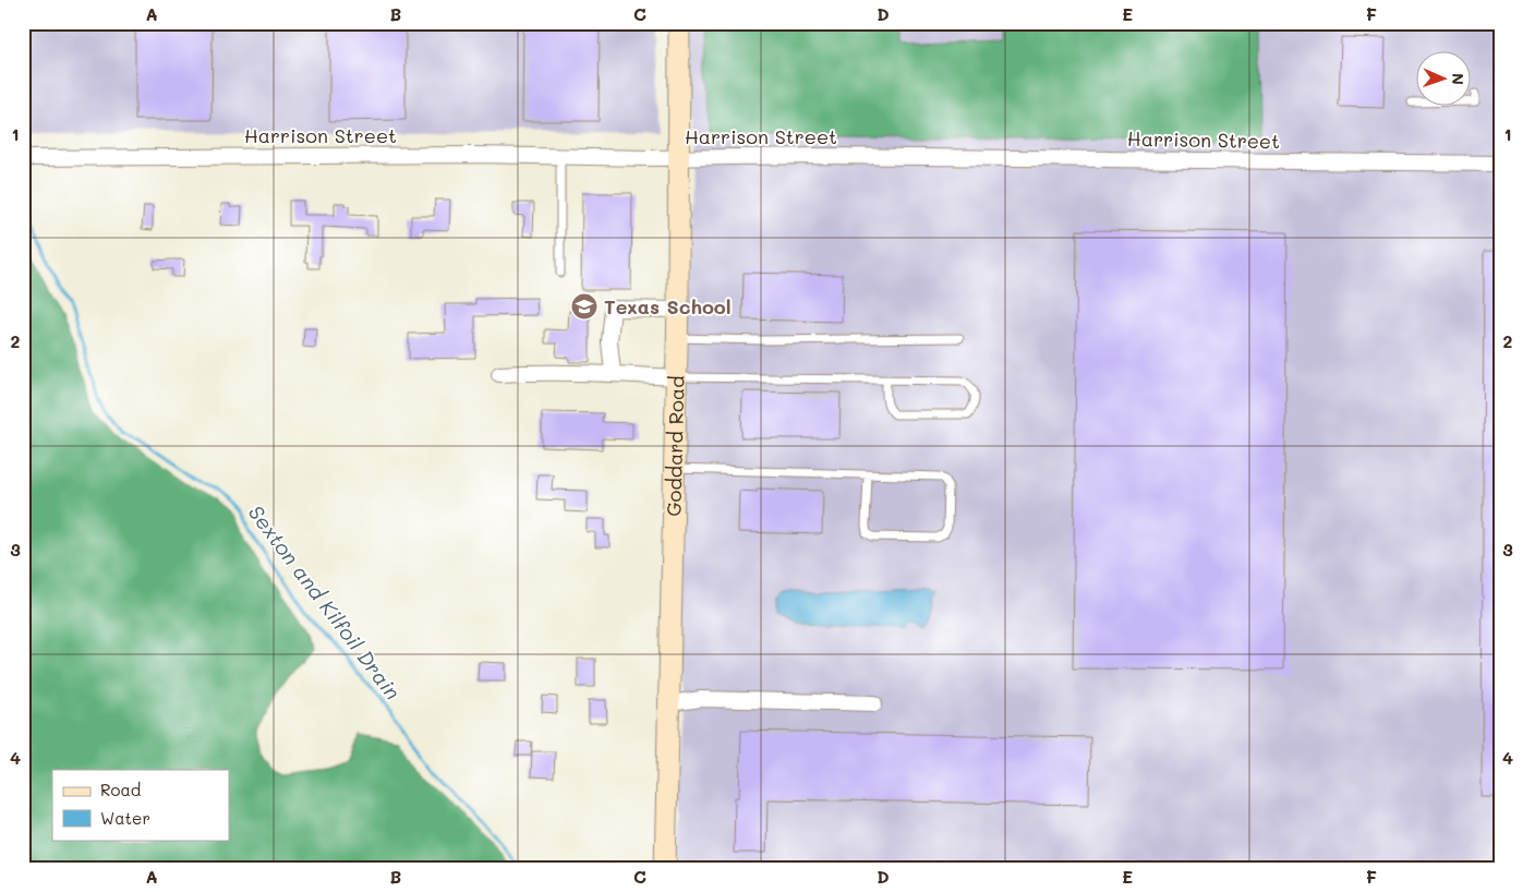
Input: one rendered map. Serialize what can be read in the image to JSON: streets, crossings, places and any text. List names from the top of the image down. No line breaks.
{"streets":{"main road":["Goddard Road"],"street":["Harrison Street"]},"crossings":[["Harrison Street","Goddard Road"]],"water":["Sexton and Kilfoil Drain"],"places":{"school or university":["Texas School"]},"legend":["Road","Water"],"north":"right","grid":{"columns":["A","B","C","D","E","F"],"rows":["1","2","3","4"]}}
